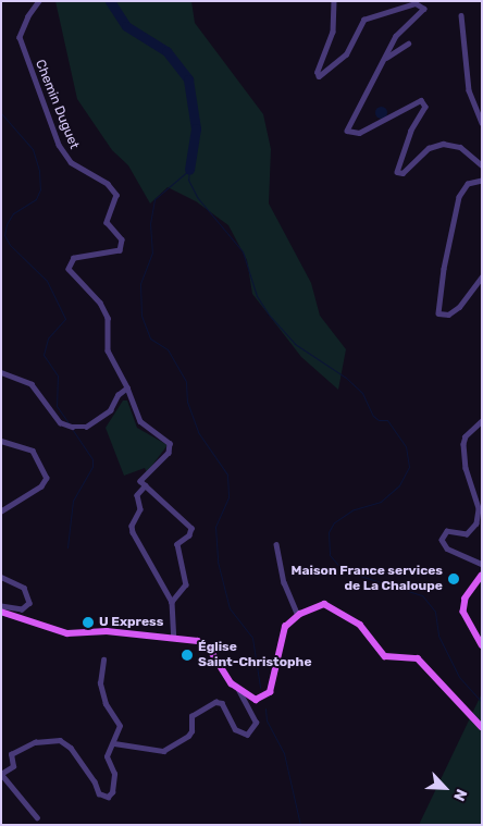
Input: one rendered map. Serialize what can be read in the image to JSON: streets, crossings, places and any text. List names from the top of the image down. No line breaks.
{"streets":{"street":["Chemin Duguet"]},"places":["Maison France services de La Chaloupe","U Express","Église Saint-Christophe"],"north":"bottom right"}
